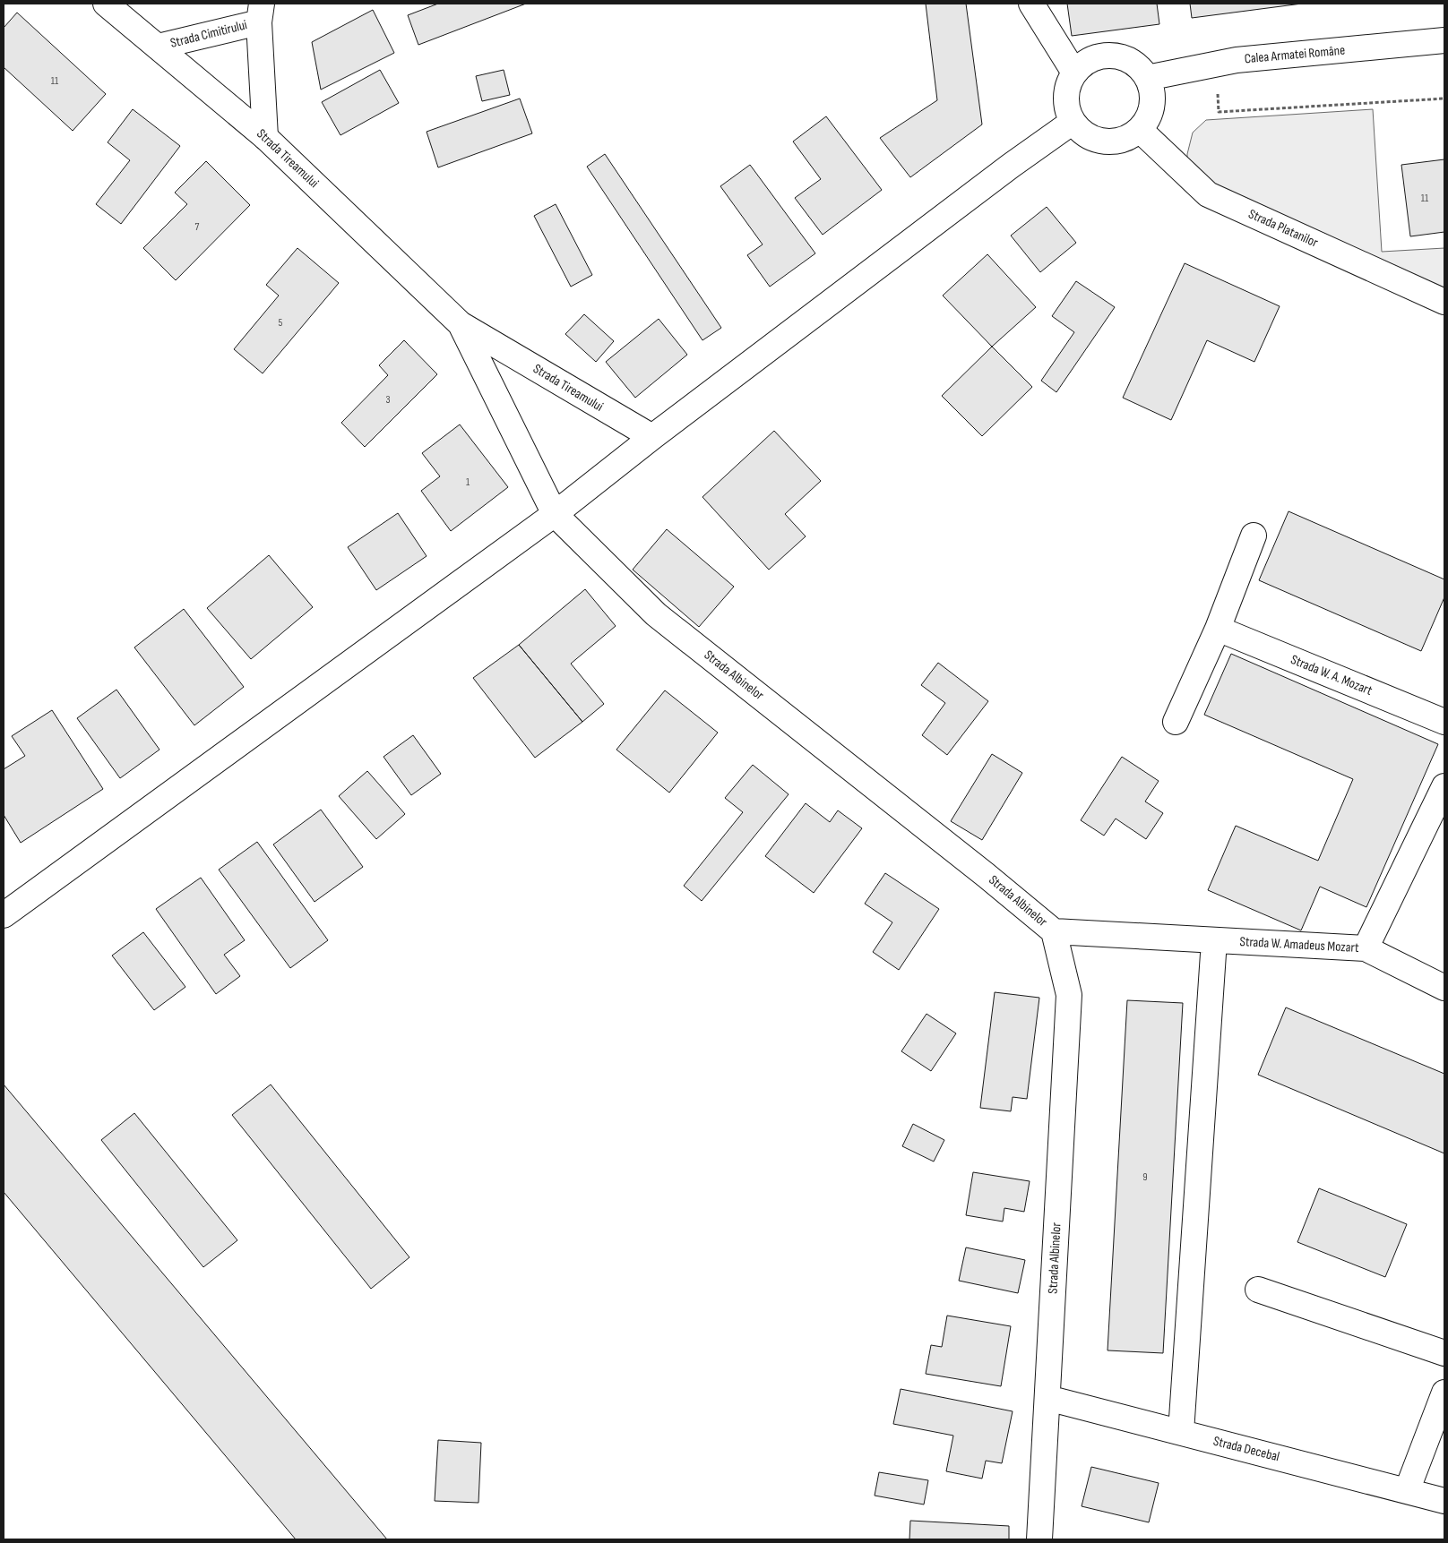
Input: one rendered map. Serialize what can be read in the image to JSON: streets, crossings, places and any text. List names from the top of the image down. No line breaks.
{"streets":{"street":["Strada Cimitirului","Calea Armatei Române","Strada Tireamului","Strada Platanilor","Strada Albinelor","Strada W. A. Mozart","Strada W. Amadeus Mozart","Strada Decebal"]},"crossings":[["Strada Cimitirului","Strada Tireamului"],["Calea Armatei Române","Strada Platanilor"],["Strada Tireamului","Strada Albinelor"],["Strada Albinelor","Strada W. Amadeus Mozart"],["Strada Albinelor","Strada Decebal"]],"house_numbers":["11","11","7","5","3","1","9"]}
